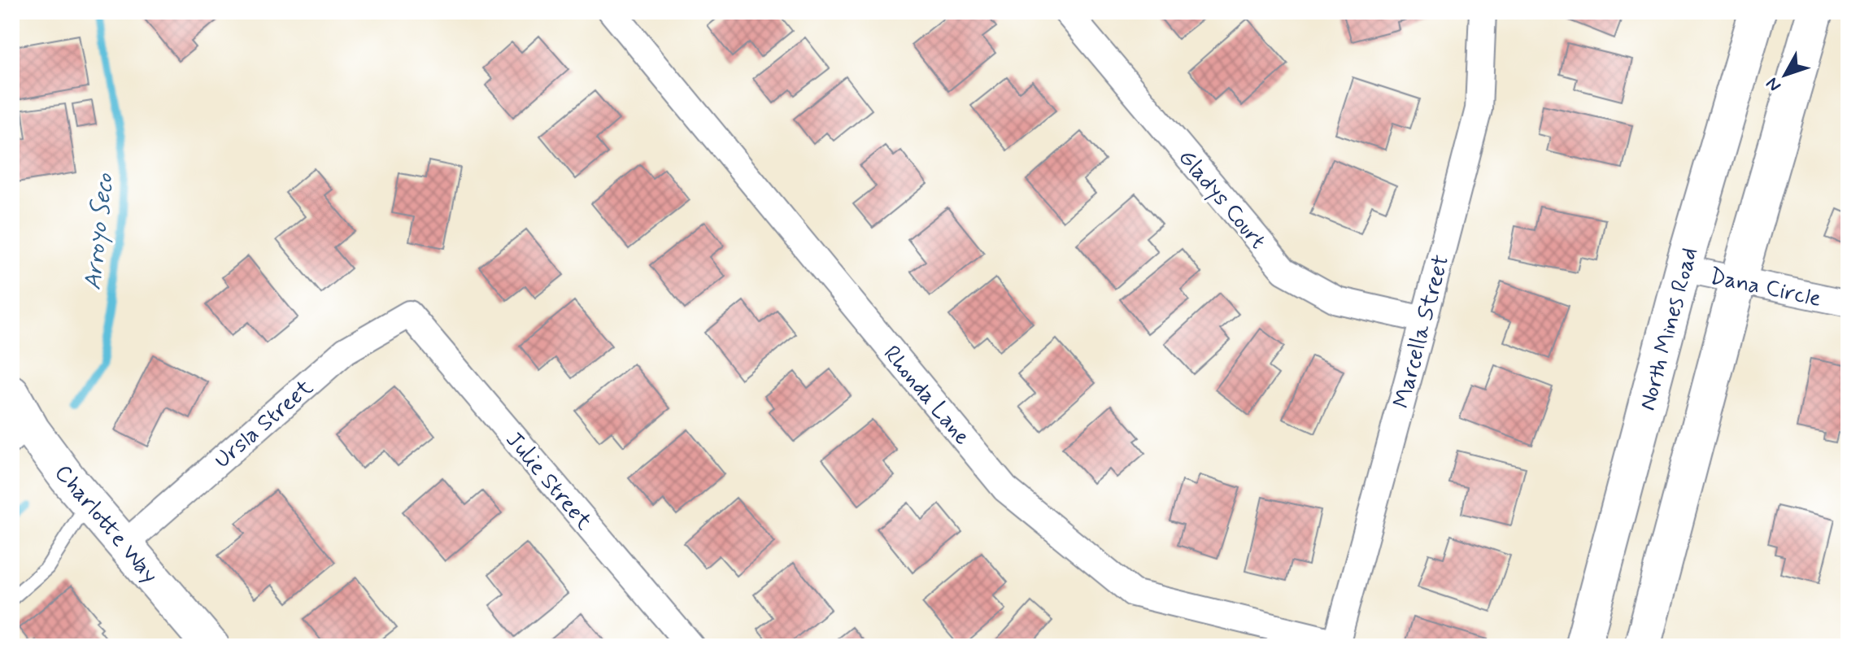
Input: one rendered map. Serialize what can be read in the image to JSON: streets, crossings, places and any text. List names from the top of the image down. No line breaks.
{"streets":{"main road":["North Mines Road","Charlotte Way"],"street":["Gladys Court","Dana Circle","Marcella Street","Rhonda Lane","Ursla Street","Julie Street"]},"crossings":[["Gladys Court","Marcella Street"],["Dana Circle","North Mines Road"],["Marcella Street","Rhonda Lane"],["Ursla Street","Julie Street"],["Ursla Street","Charlotte Way"]],"water":["Arroyo Seco"],"north":"bottom left"}
